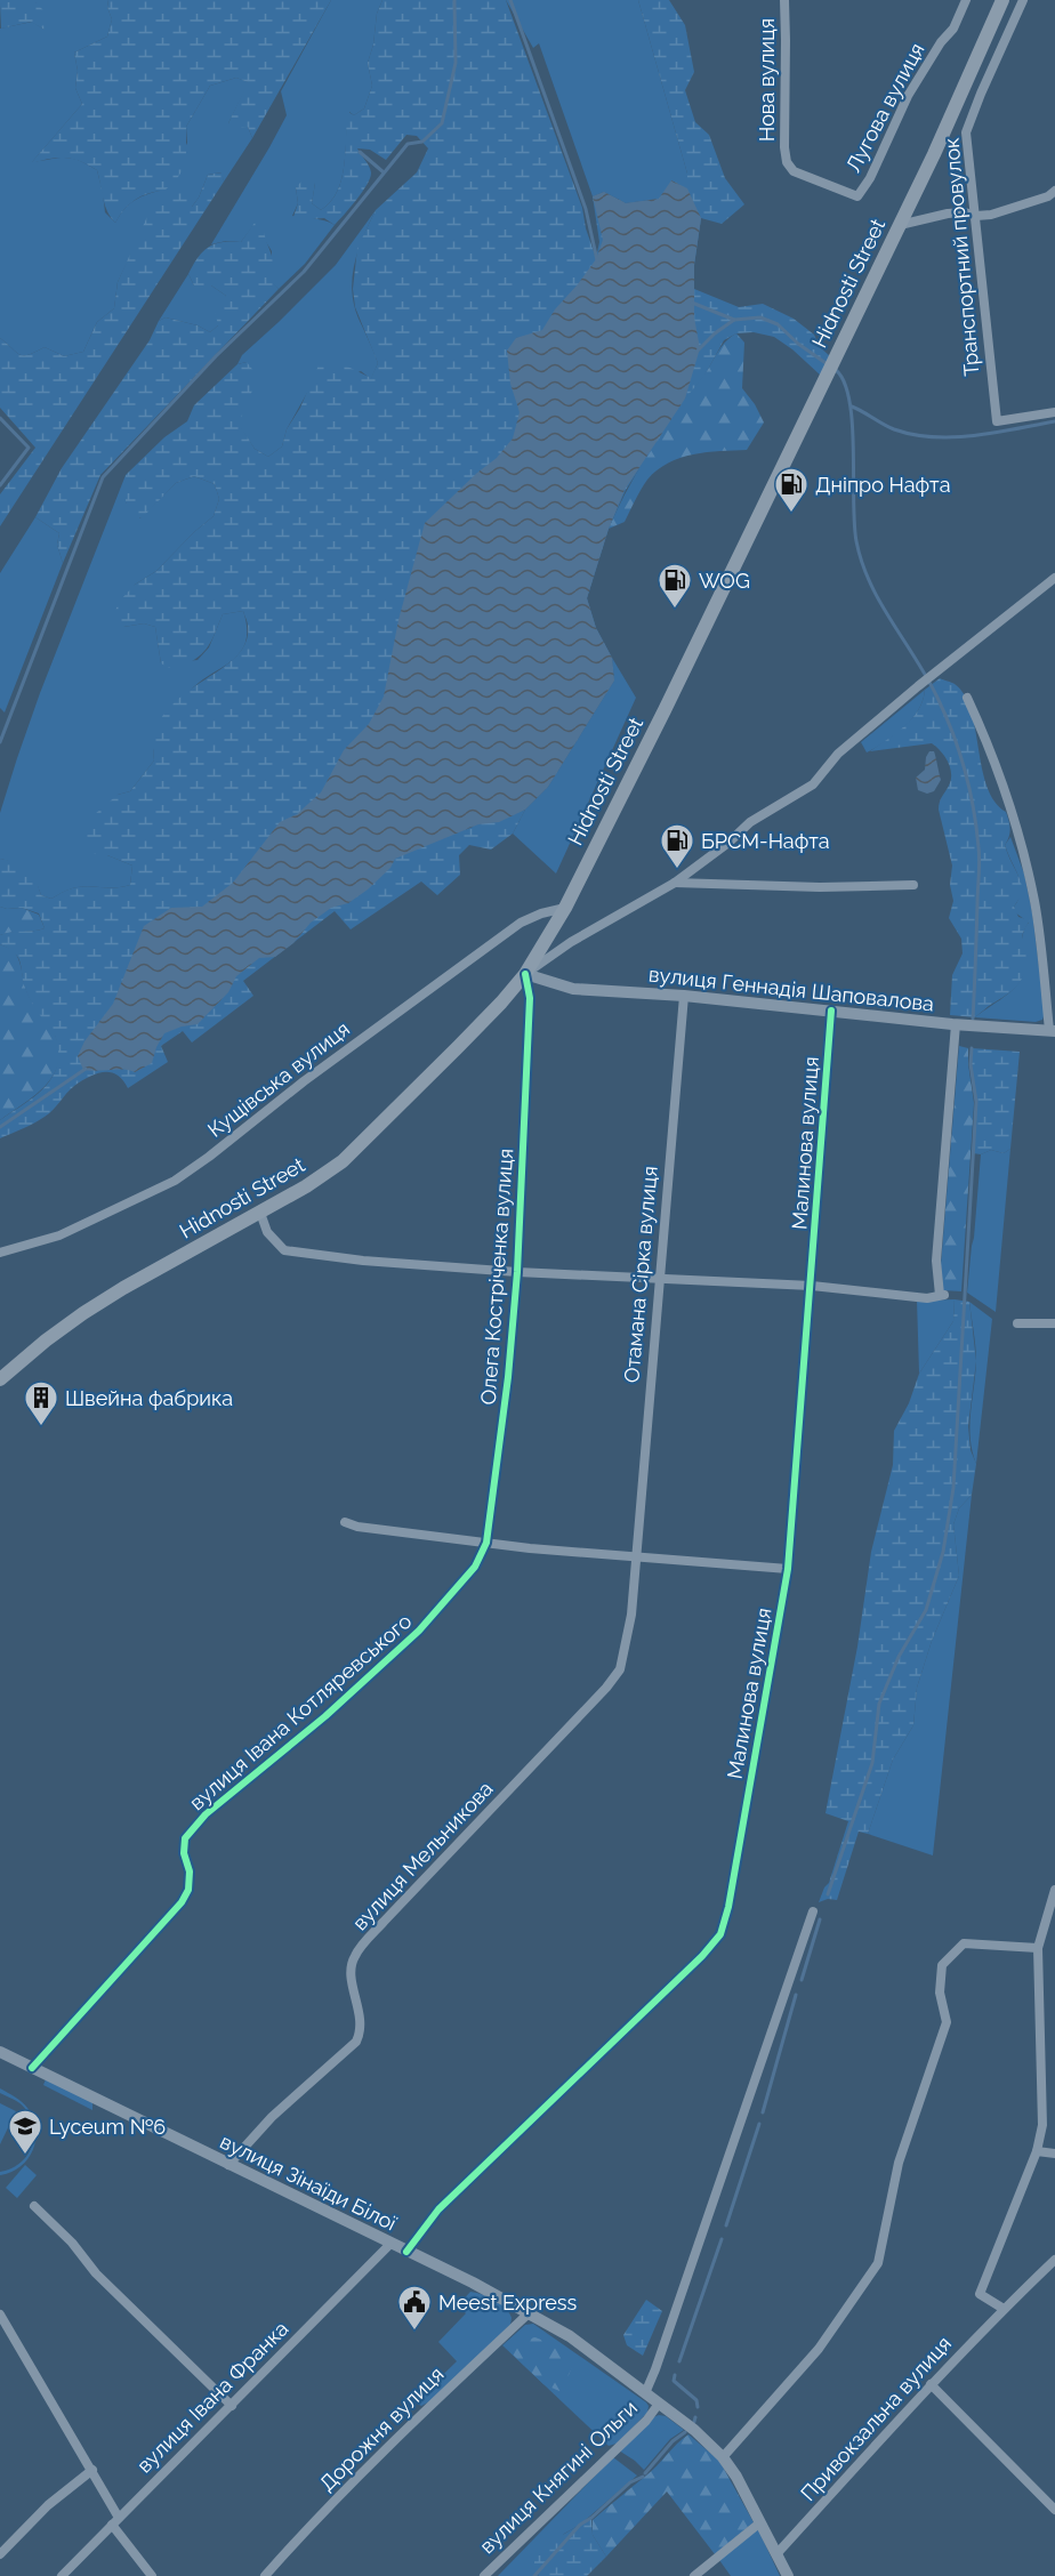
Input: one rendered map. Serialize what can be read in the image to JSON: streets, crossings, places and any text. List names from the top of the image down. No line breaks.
{"streets":{"main road":["Hidnosti Street"],"street":["Нова вулиця","Лугова вулиця","Транспортний провулок","вулиця Геннадія Шаповалова","Кущівська вулиця","Малинова вулиця","Отамана Сірка вулиця","Олега Костріченка вулиця","вулиця Івана Котляревського","вулиця Мельникова","вулиця Зінаїди Білої","вулиця Івана Франка","Привокзальна вулиця","Дорожня вулиця","вулиця Княгині Ольги"]},"crossings":[["Нова вулиця","Лугова вулиця"],["Hidnosti Street","вулиця Геннадія Шаповалова"],["Hidnosti Street","Кущівська вулиця"],["Hidnosti Street","Олега Костріченка вулиця"],["вулиця Геннадія Шаповалова","Малинова вулиця"],["вулиця Геннадія Шаповалова","Отамана Сірка вулиця"],["вулиця Геннадія Шаповалова","Олега Костріченка вулиця"],["Малинова вулиця","вулиця Зінаїди Білої"],["Отамана Сірка вулиця","вулиця Мельникова"],["Олега Костріченка вулиця","вулиця Івана Котляревського"],["вулиця Івана Котляревського","вулиця Зінаїди Білої"],["вулиця Мельникова","вулиця Зінаїди Білої"],["вулиця Зінаїди Білої","вулиця Івана Франка"],["вулиця Зінаїди Білої","Привокзальна вулиця"],["вулиця Зінаїди Білої","Дорожня вулиця"],["вулиця Зінаїди Білої","вулиця Княгині Ольги"]],"places":{"fuel station":["Дніпро Нафта","WOG","БРСМ-Нафта"],"building":["Швейна фабрика"],"school or university":["Lyceum №6"],"public building":["Meest Express"]}}
